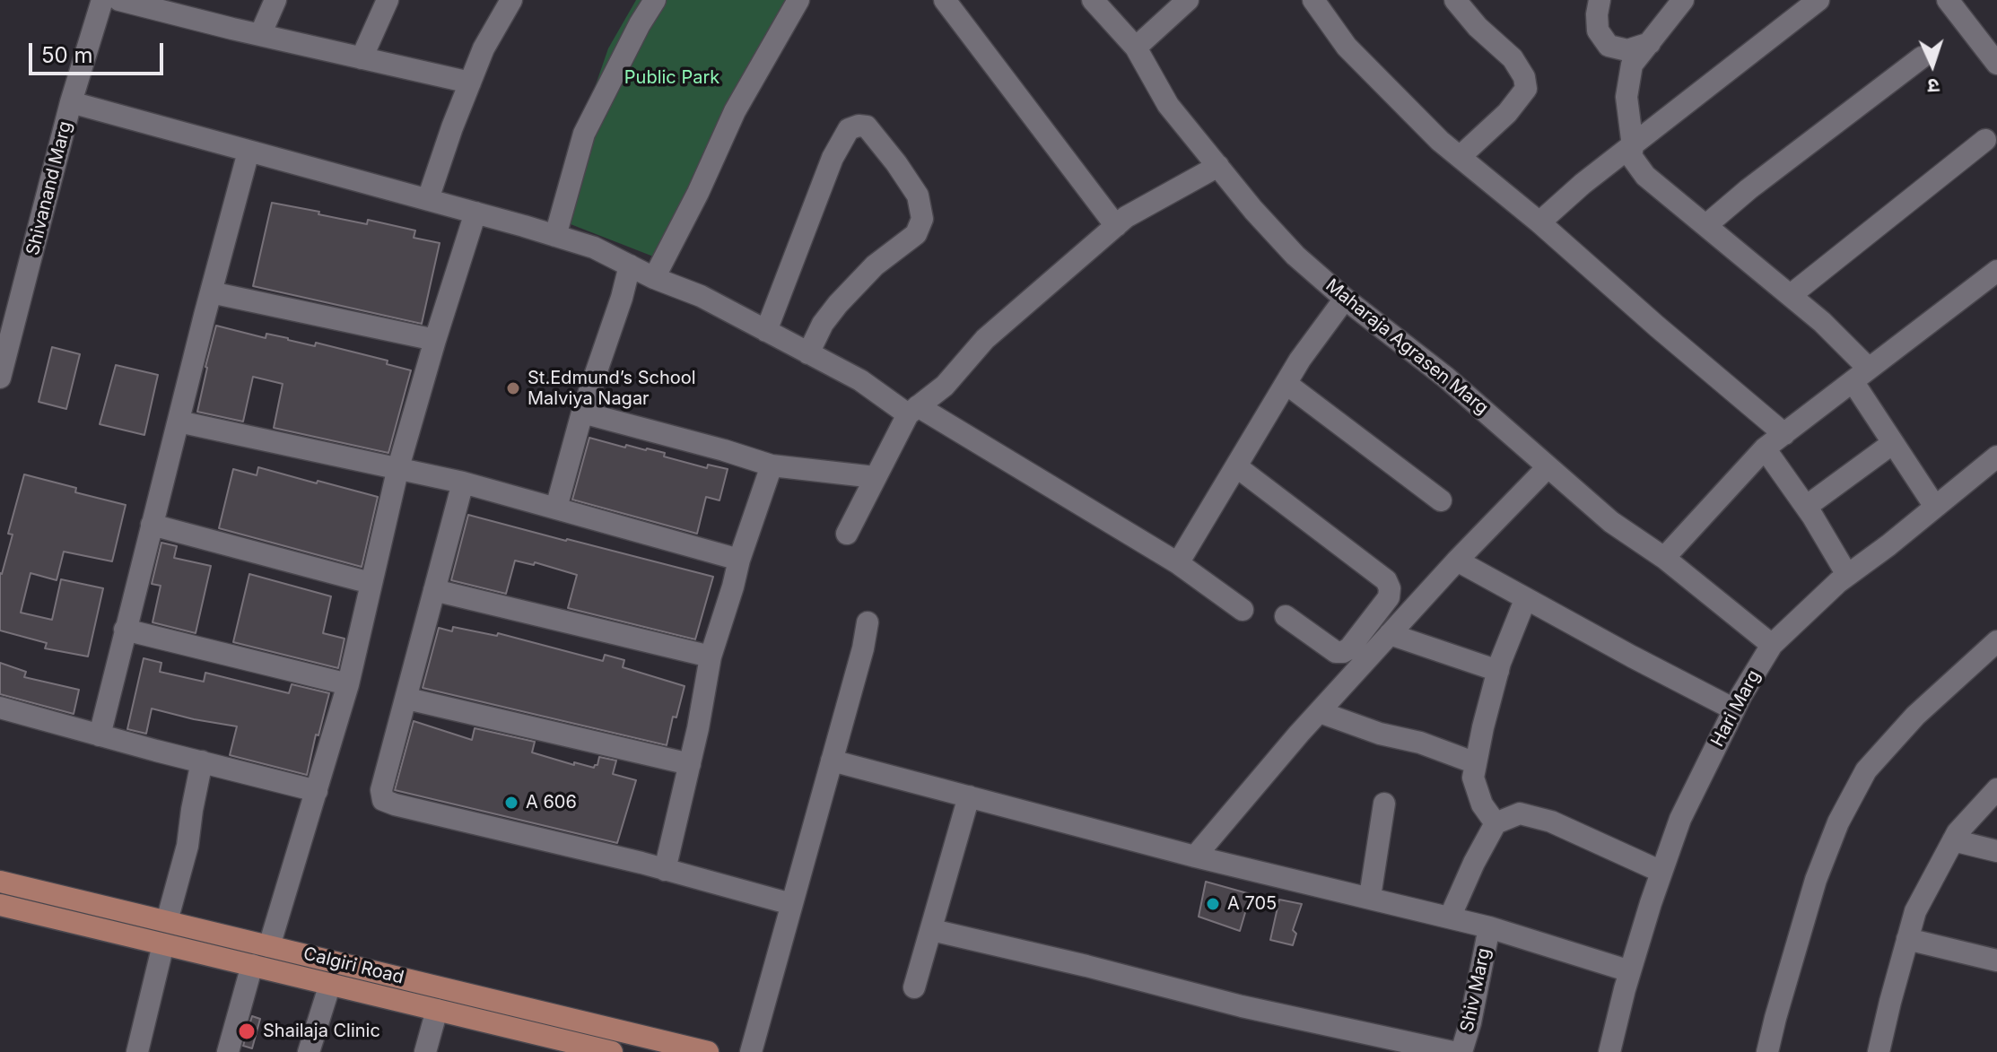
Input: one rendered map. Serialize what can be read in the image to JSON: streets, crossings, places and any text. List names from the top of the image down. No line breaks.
{"streets":{"main road":["Calgiri Road"],"street":["Shivanand Marg","Maharaja Agrasen Marg","Hari Marg","Shiv Marg"]},"crossings":[["Maharaja Agrasen Marg","Hari Marg"]],"parks":["Public Park"],"places":["St.Edmund’s School Malviya Nagar","A 606","A 705","Shailaja Clinic"],"scale_bar":"50 m","north":"bottom"}
